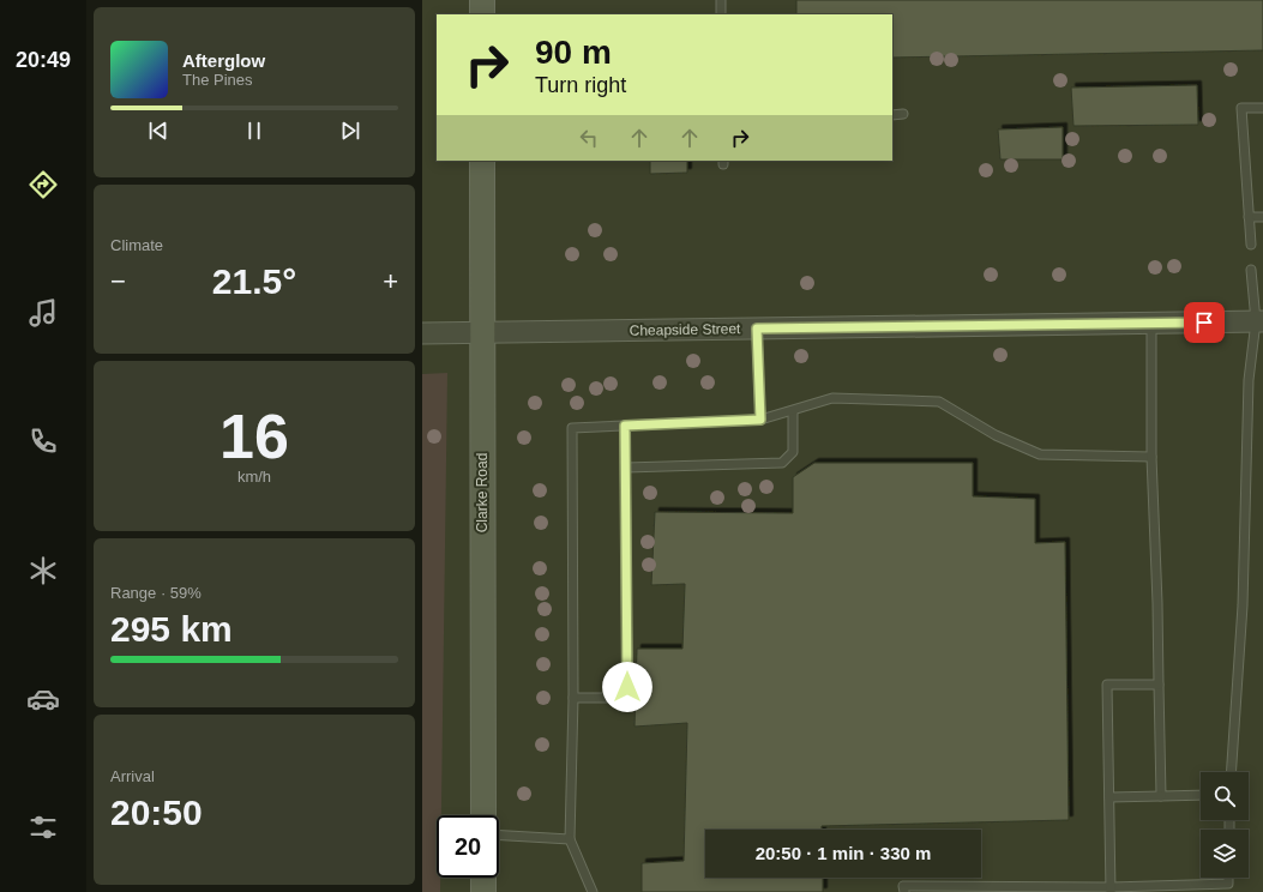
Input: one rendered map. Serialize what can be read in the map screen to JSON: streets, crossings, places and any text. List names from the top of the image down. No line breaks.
{"streets":{"main road":["Clarke Road"],"street":["Cheapside Street"]},"crossings":[["Cheapside Street","Clarke Road"]],"page":{"tabs":"20:49","turn":["90 m","Turn right"],"song":["Afterglow","The Pines"],"tile":["Climate",["16","km/h"],["Range · 59%","295 km"],["Arrival","20:50"]],"heat":["−","21.5°","+"],"limit":"20","trip":"20:50 · 1 min · 330 m"}}
